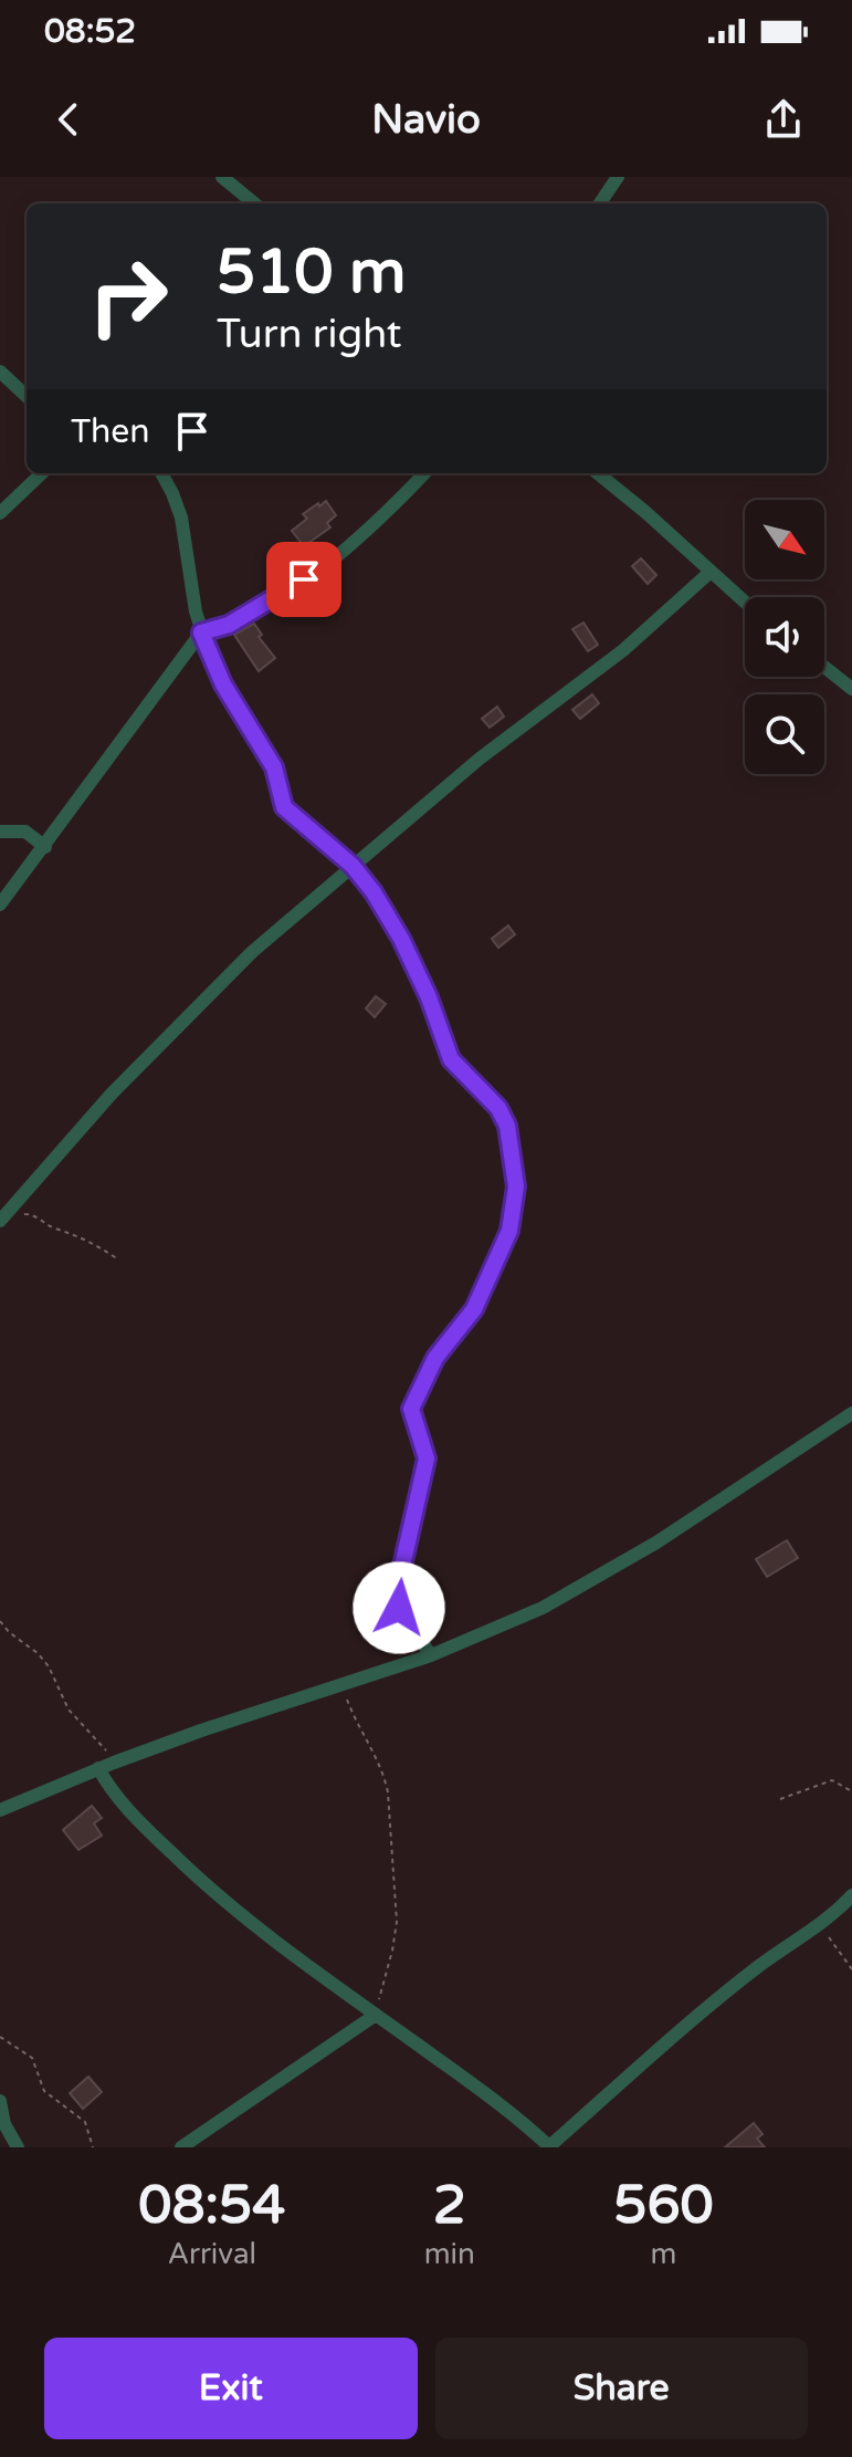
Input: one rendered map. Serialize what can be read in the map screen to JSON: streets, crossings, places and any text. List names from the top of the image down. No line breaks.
{"north":"bottom right","page":{"status":"08:52","header":"Navio","turn":["510 m","Turn right"],"then":"Then","eta":["08:54","Arrival","2","min","560","m"],"buttons":["Exit","Share"]}}
